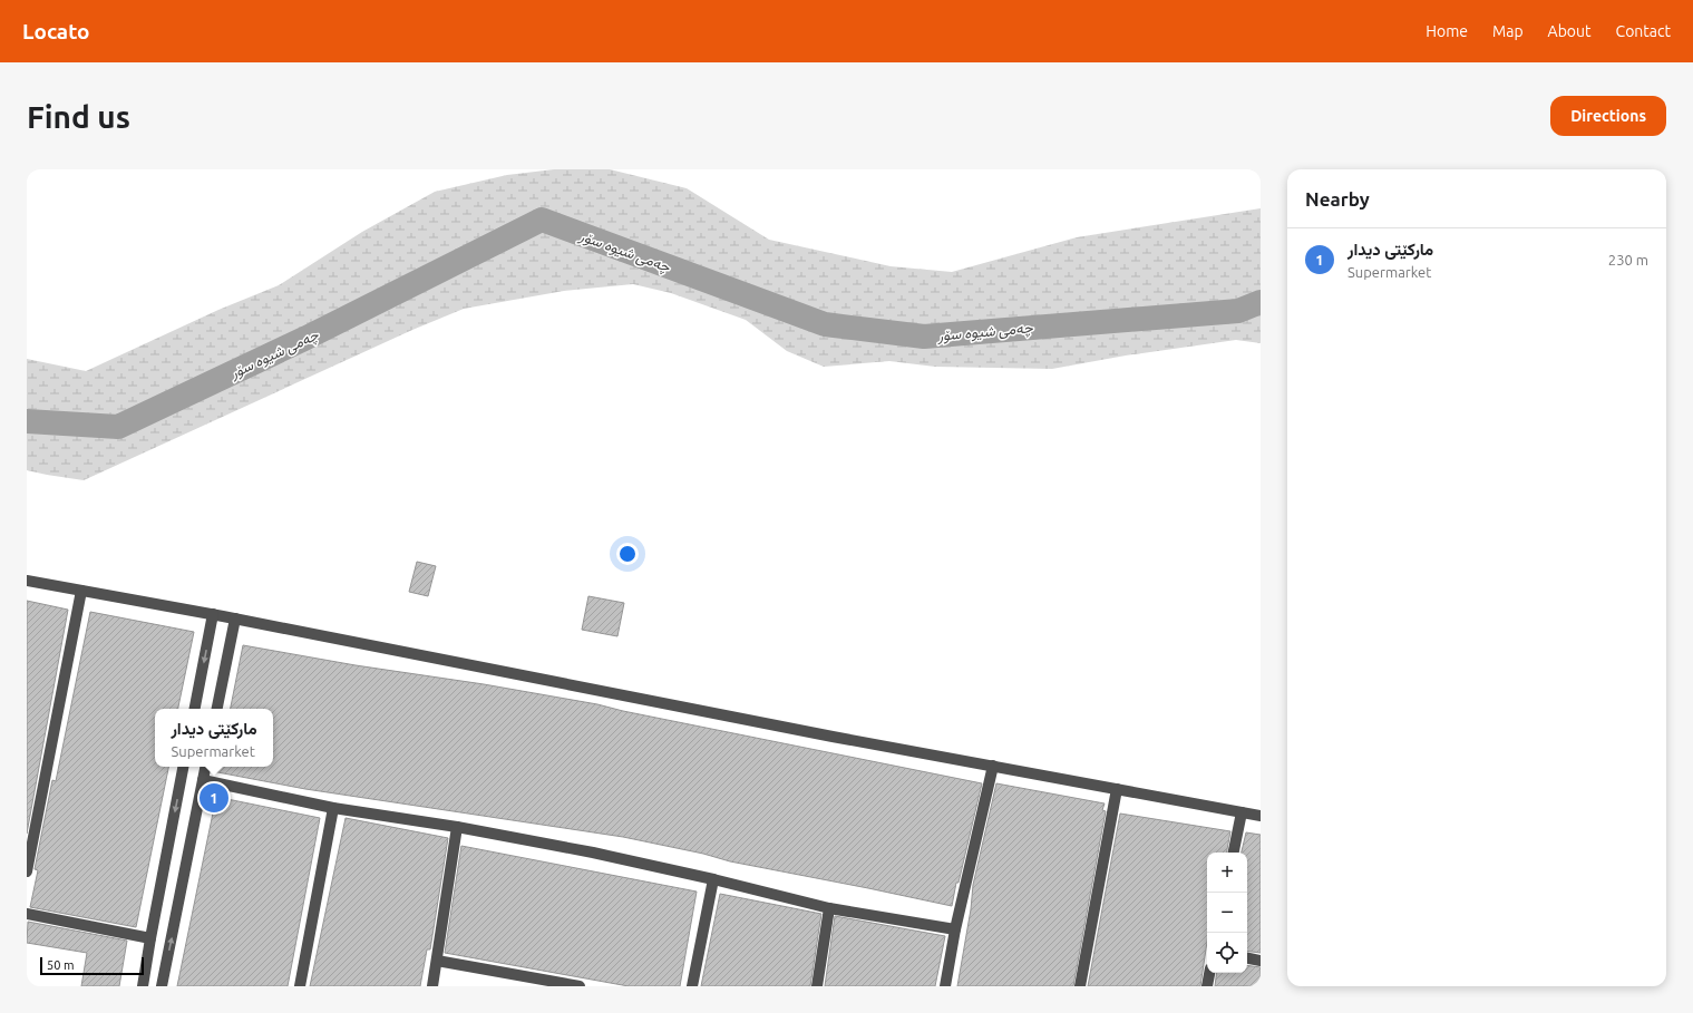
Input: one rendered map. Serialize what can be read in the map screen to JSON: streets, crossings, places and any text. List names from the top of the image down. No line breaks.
{"water":["چەمی شیوە سۆر"],"scale_bar":"50 m","page":{"header":"Locato","nav":["Home","Map","About","Contact"],"buttons":"Directions","title":"Find us","heading":"Nearby","list":[{"mark":"1","name":"مارکێتی دیدار","note":"Supermarket","value":"230 m"}],"popup":["مارکێتی دیدار","Supermarket"],"pins":"1","map_buttons":["+","−"],"scale":"50 m"}}
